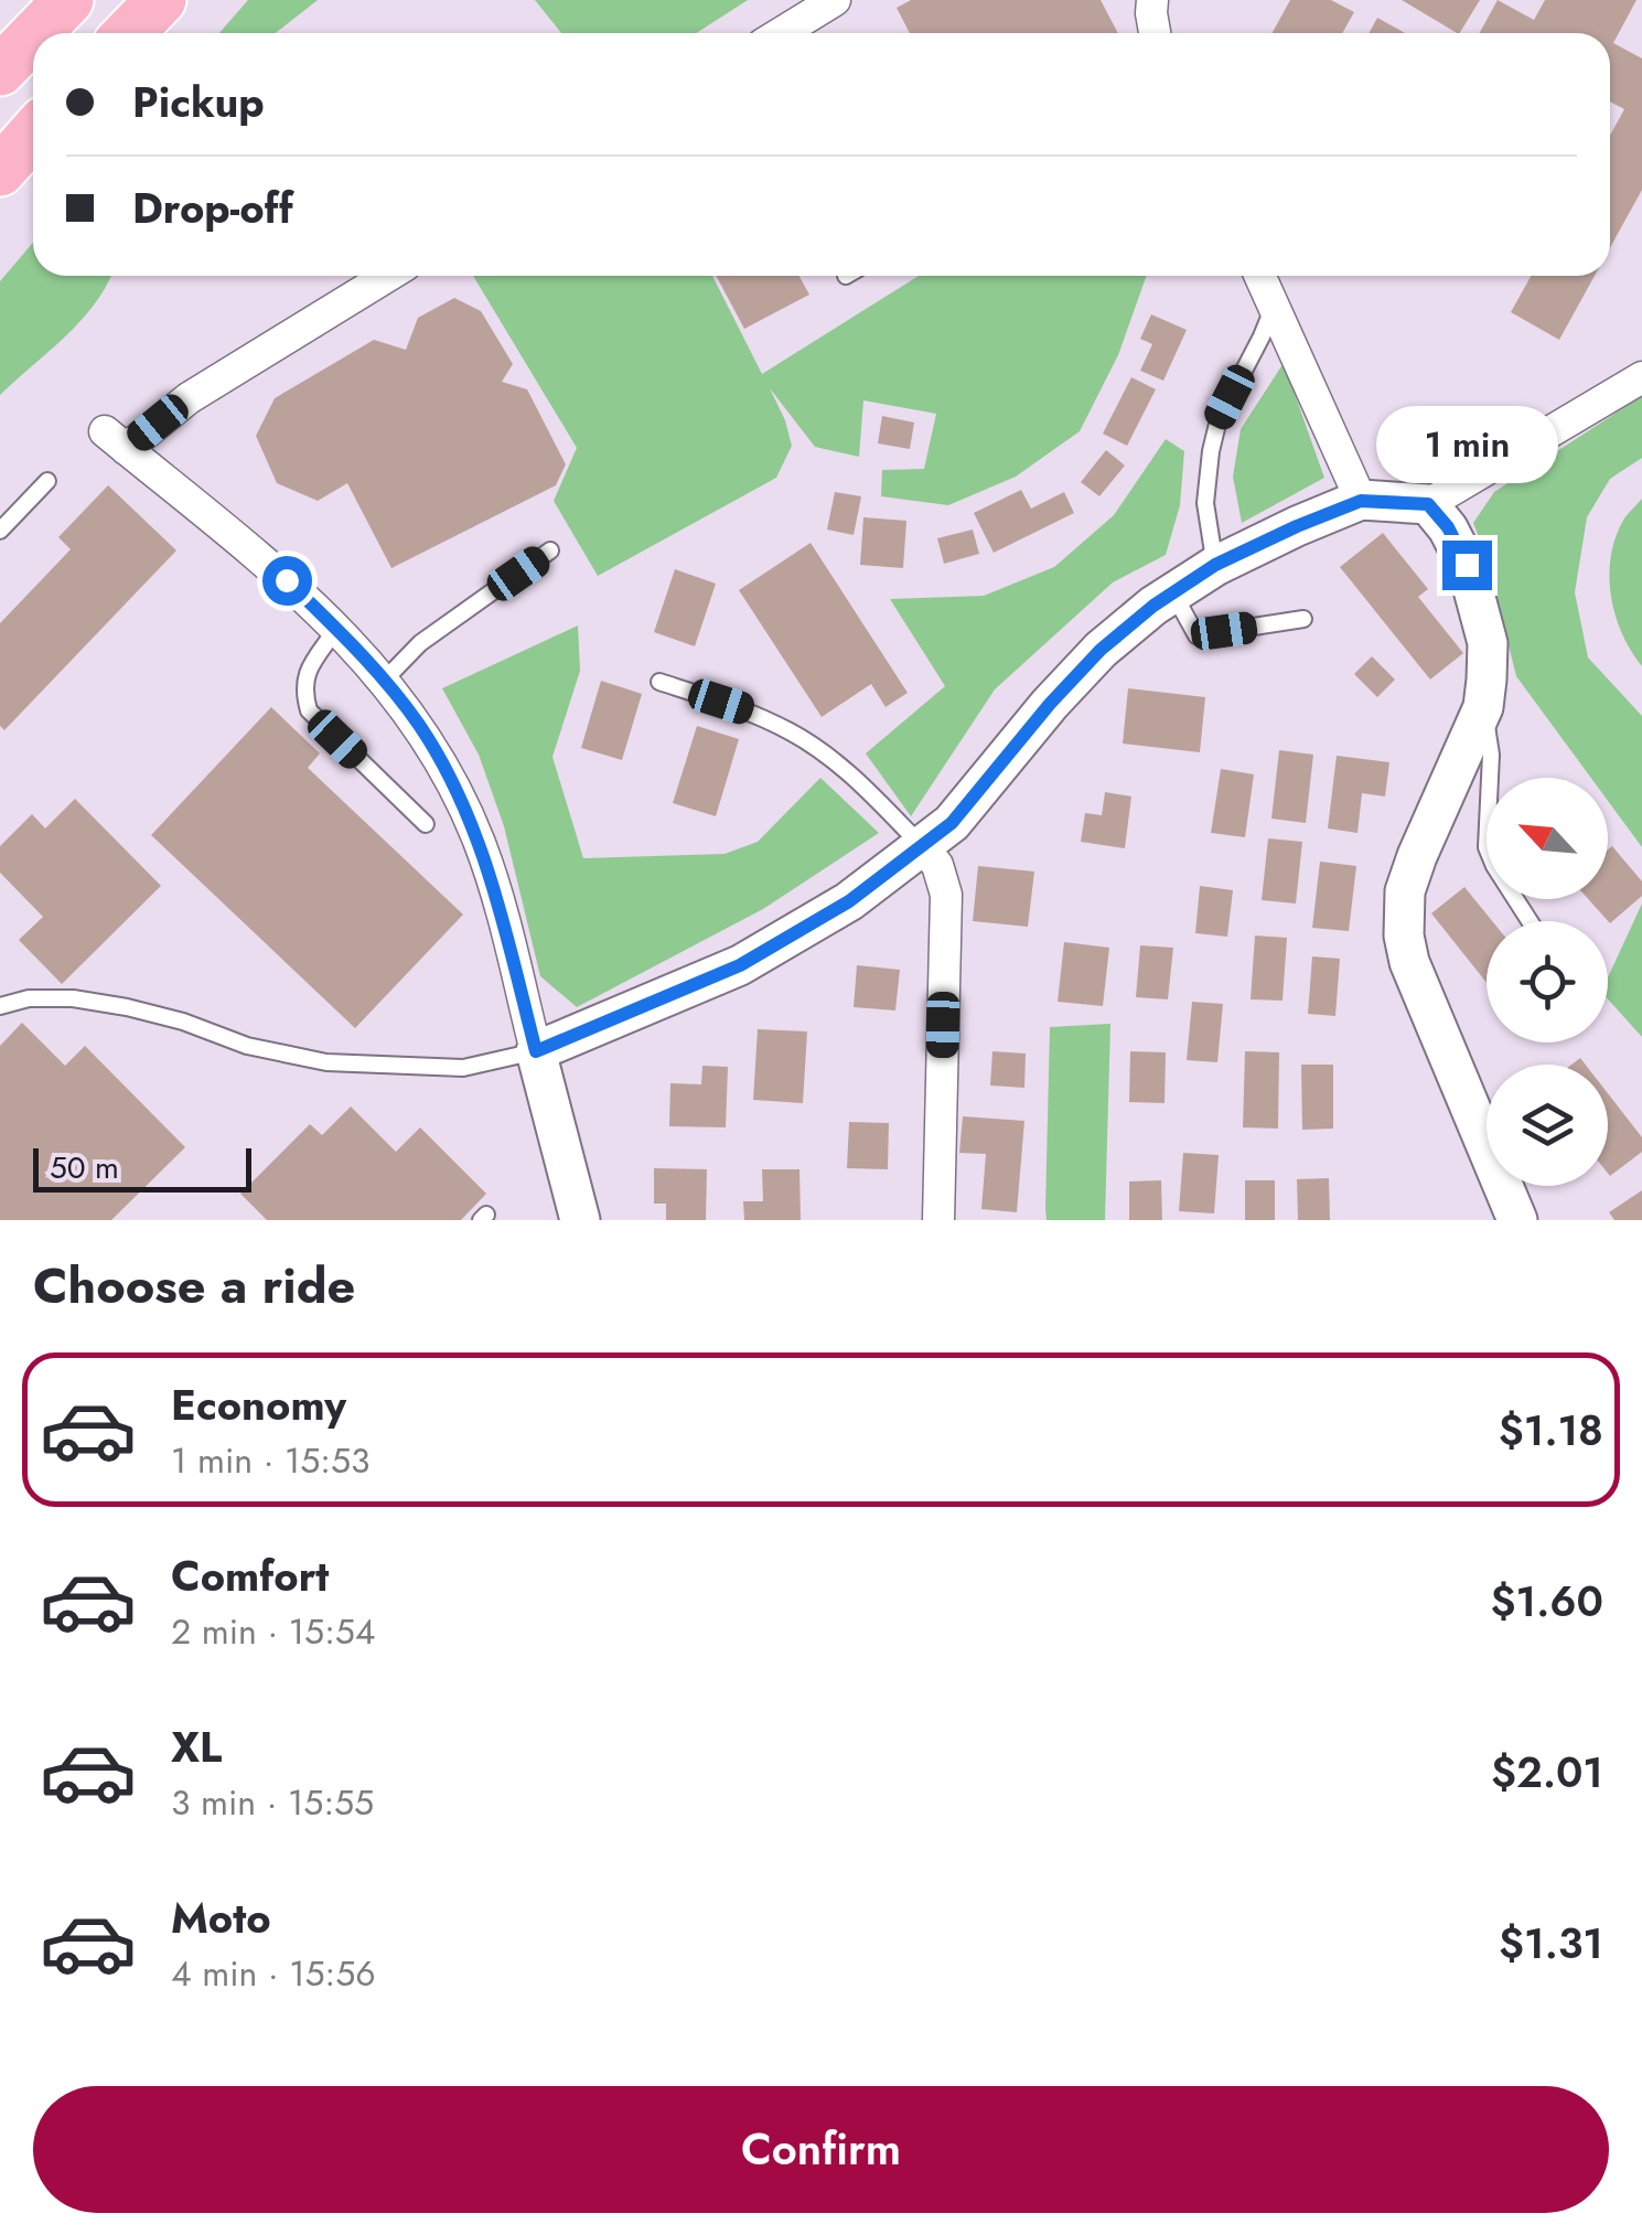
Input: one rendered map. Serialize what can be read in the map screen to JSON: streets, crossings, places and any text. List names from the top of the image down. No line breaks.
{"scale_bar":"50 m","north":"top left","page":{"banner":["Pickup","Drop-off"],"bubble":"1 min","scale":"50 m","heading":"Choose a ride","list":[{"name":"Economy","note":"1 min · 15:53","value":"$1.18"},{"name":"Comfort","note":"2 min · 15:54","value":"$1.60"},{"name":"XL","note":"3 min · 15:55","value":"$2.01"},{"name":"Moto","note":"4 min · 15:56","value":"$1.31"}],"buttons":"Confirm"}}
